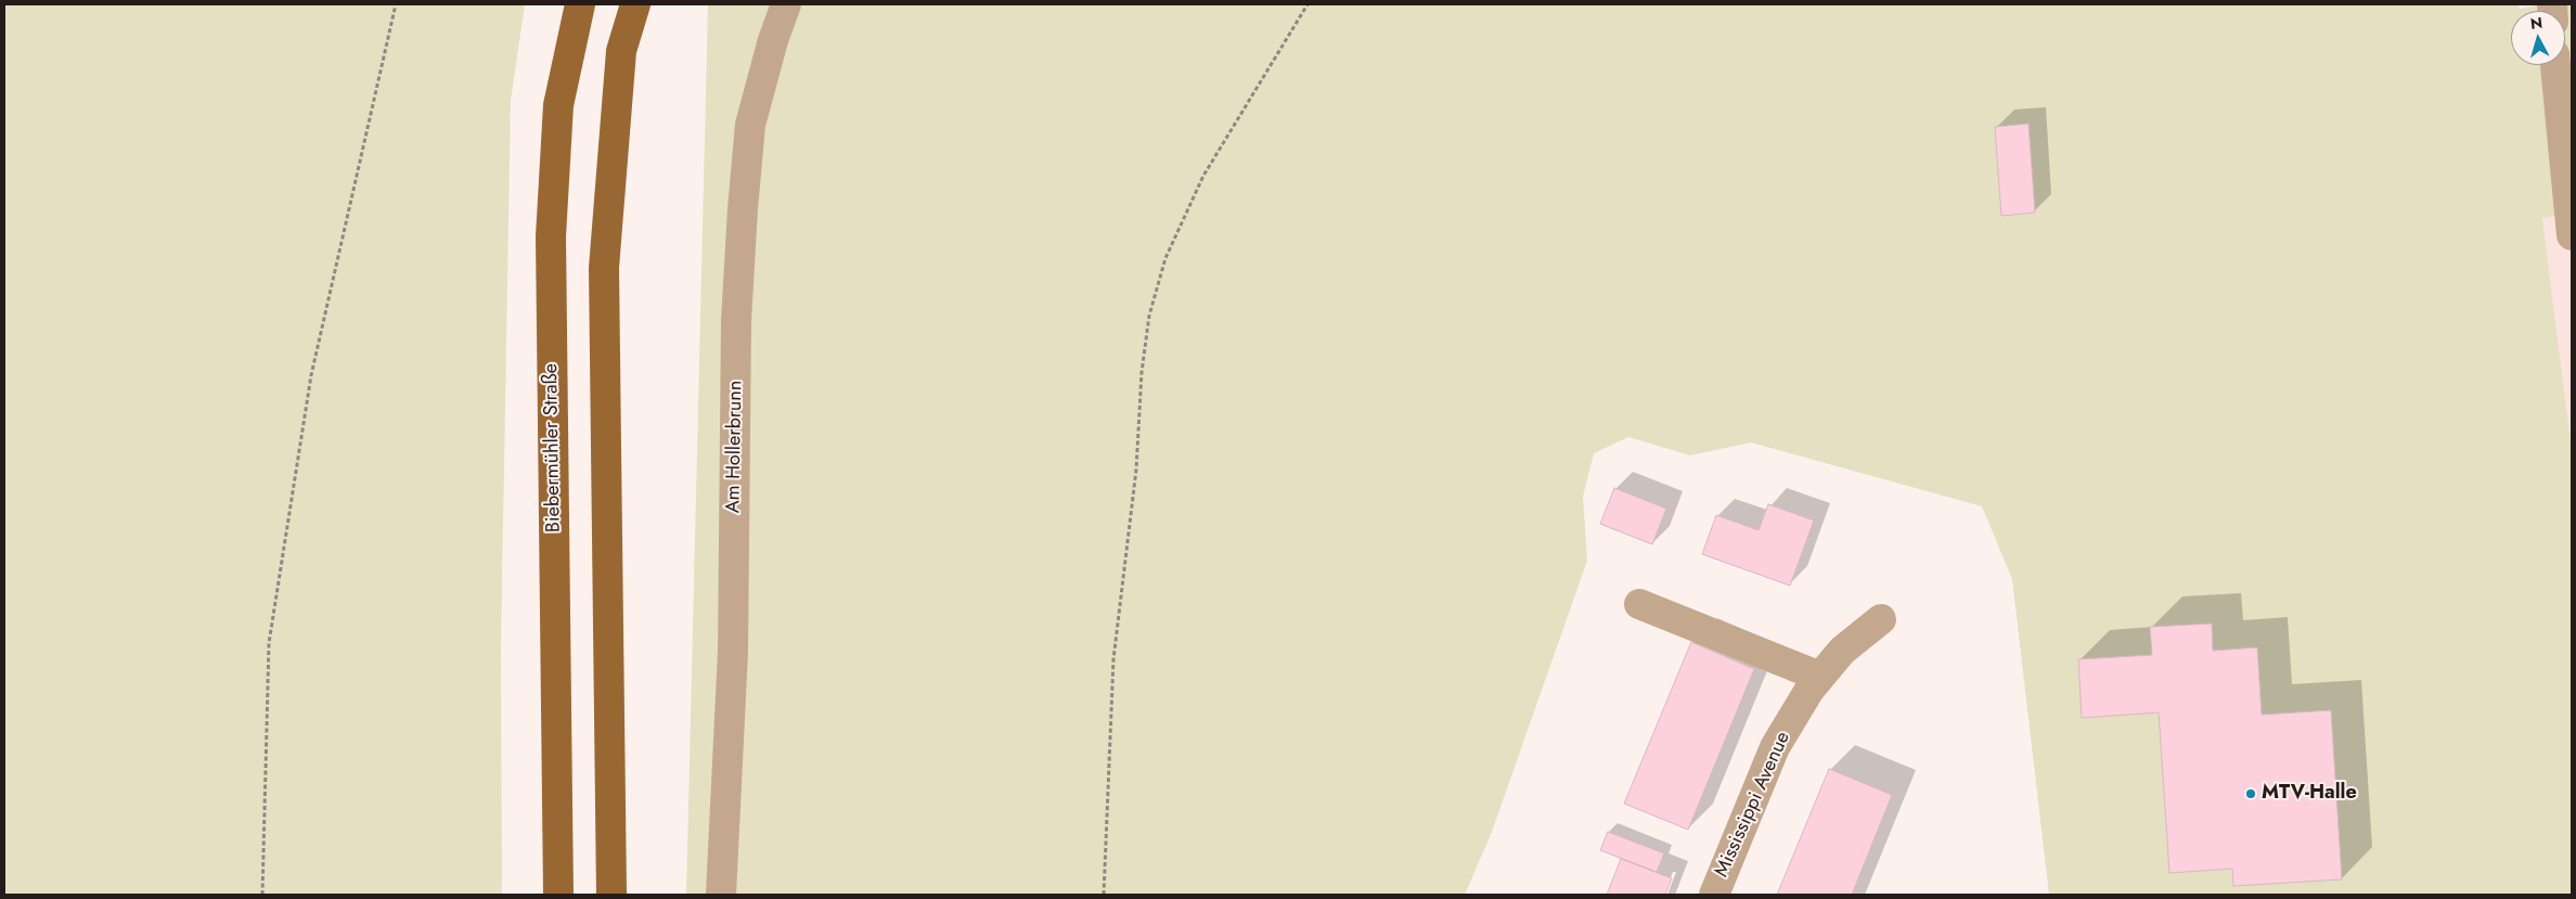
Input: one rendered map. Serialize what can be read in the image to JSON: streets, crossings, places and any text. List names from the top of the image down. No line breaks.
{"streets":{"main road":["Biebermühler Straße"],"street":["Am Hollerbrunn","Mississippi Avenue"]},"places":["MTV-Halle"],"north":"top"}
